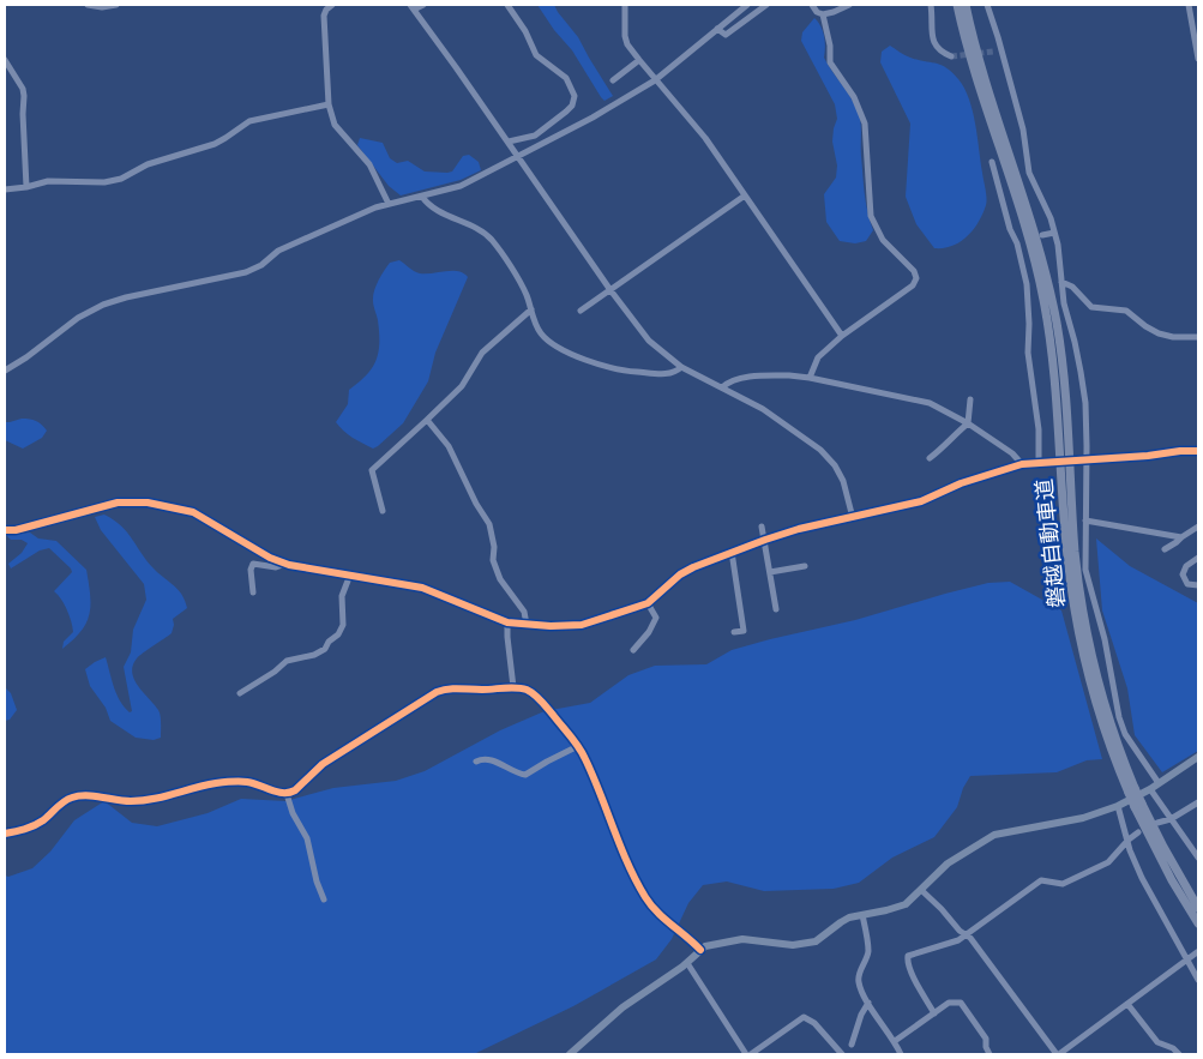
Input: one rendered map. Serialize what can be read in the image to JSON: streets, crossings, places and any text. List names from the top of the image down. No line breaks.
{"streets":{"highway":["磐越自動車道"]}}
